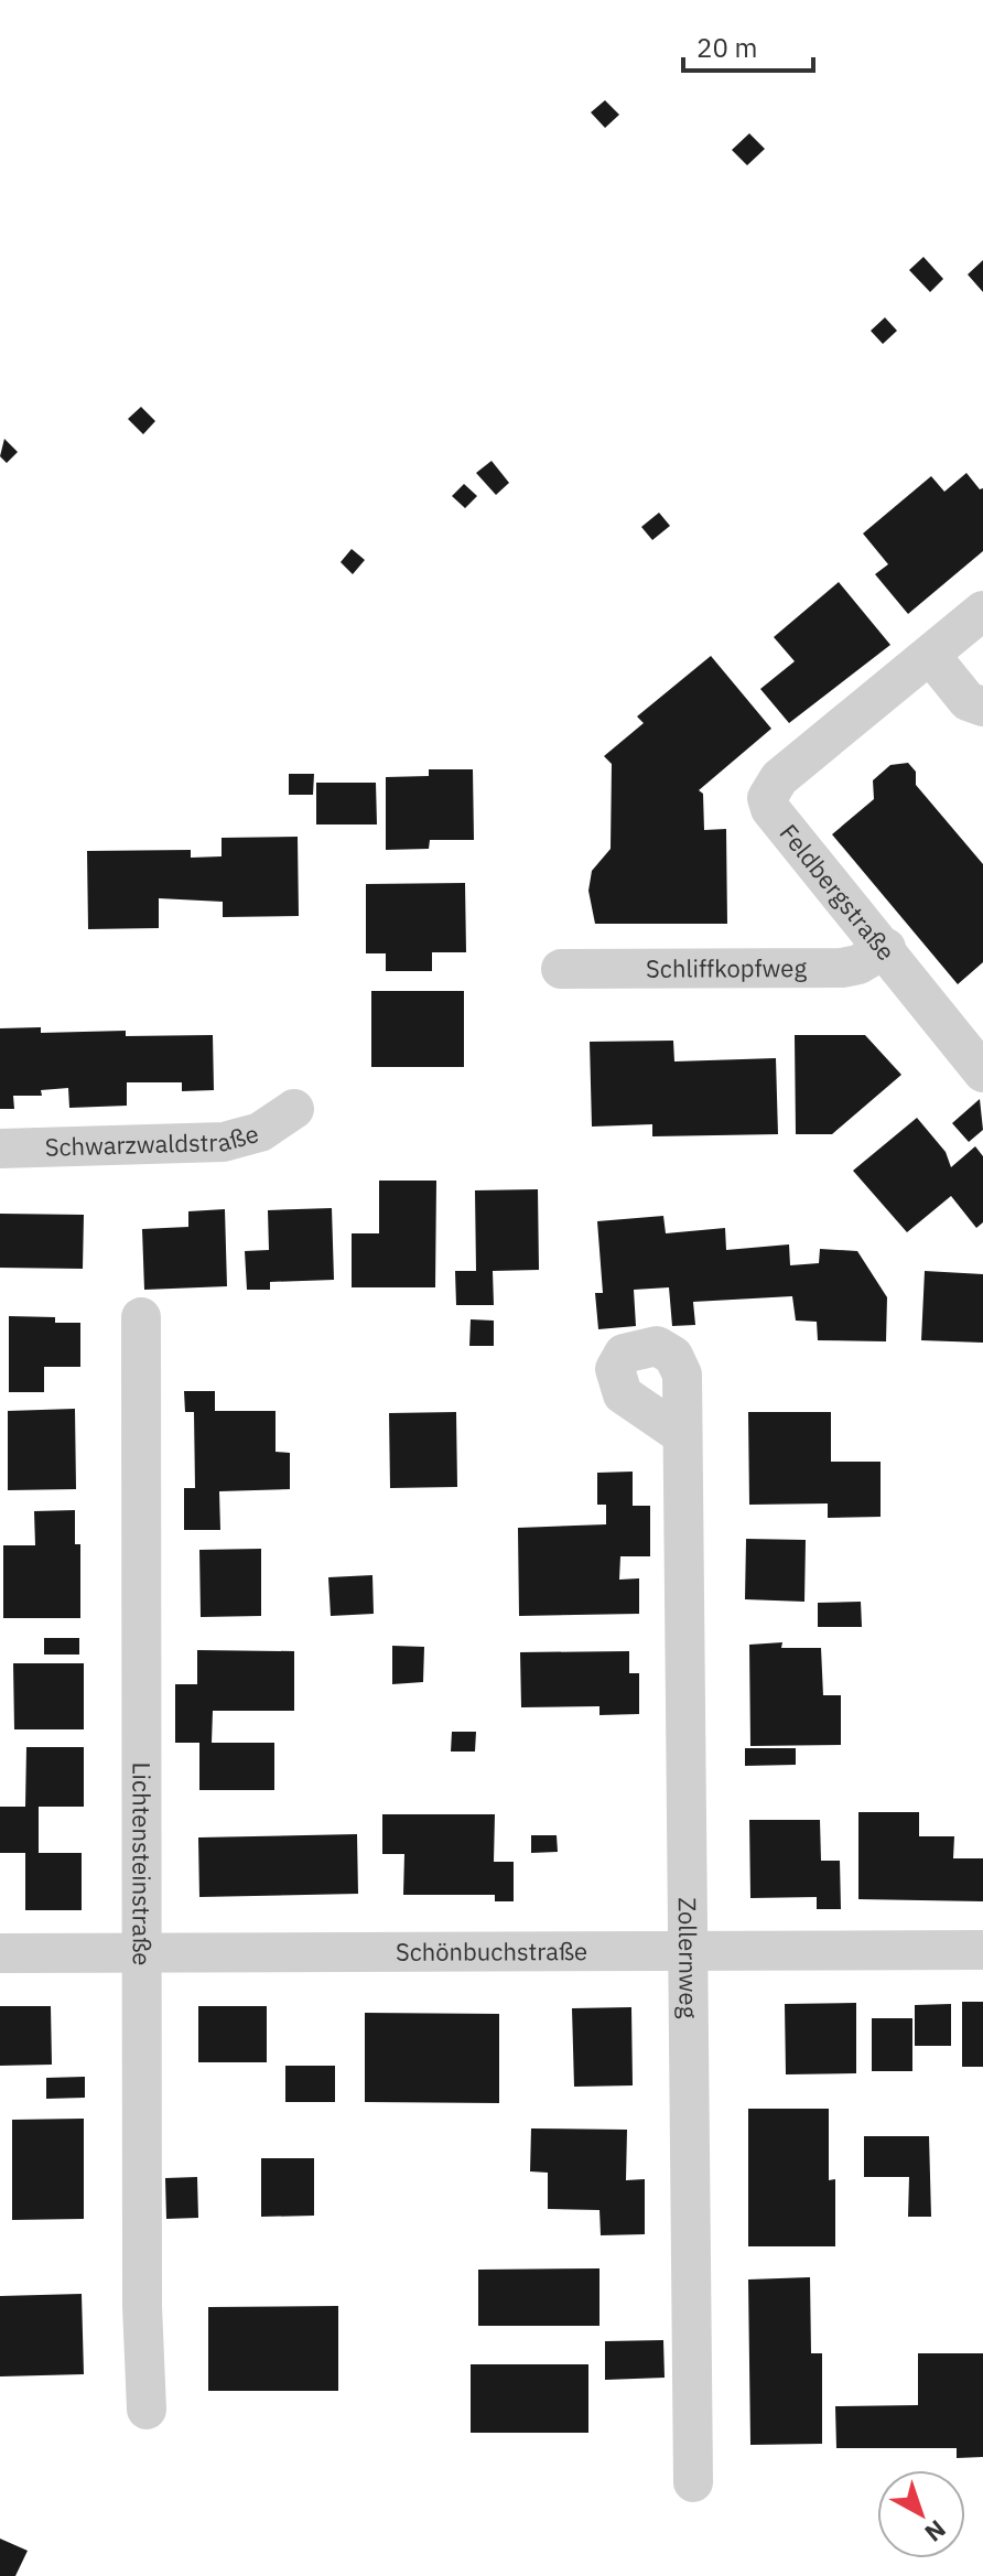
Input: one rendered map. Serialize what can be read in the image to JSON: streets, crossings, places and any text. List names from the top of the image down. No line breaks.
{"streets":{"street":["Feldbergstraße","Schliffkopfweg","Schwarzwaldstraße","Lichtensteinstraße","Schönbuchstraße","Zollernweg"]},"crossings":[["Feldbergstraße","Schliffkopfweg"],["Lichtensteinstraße","Schönbuchstraße"],["Schönbuchstraße","Zollernweg"]],"scale_bar":"20 m","north":"bottom right"}
